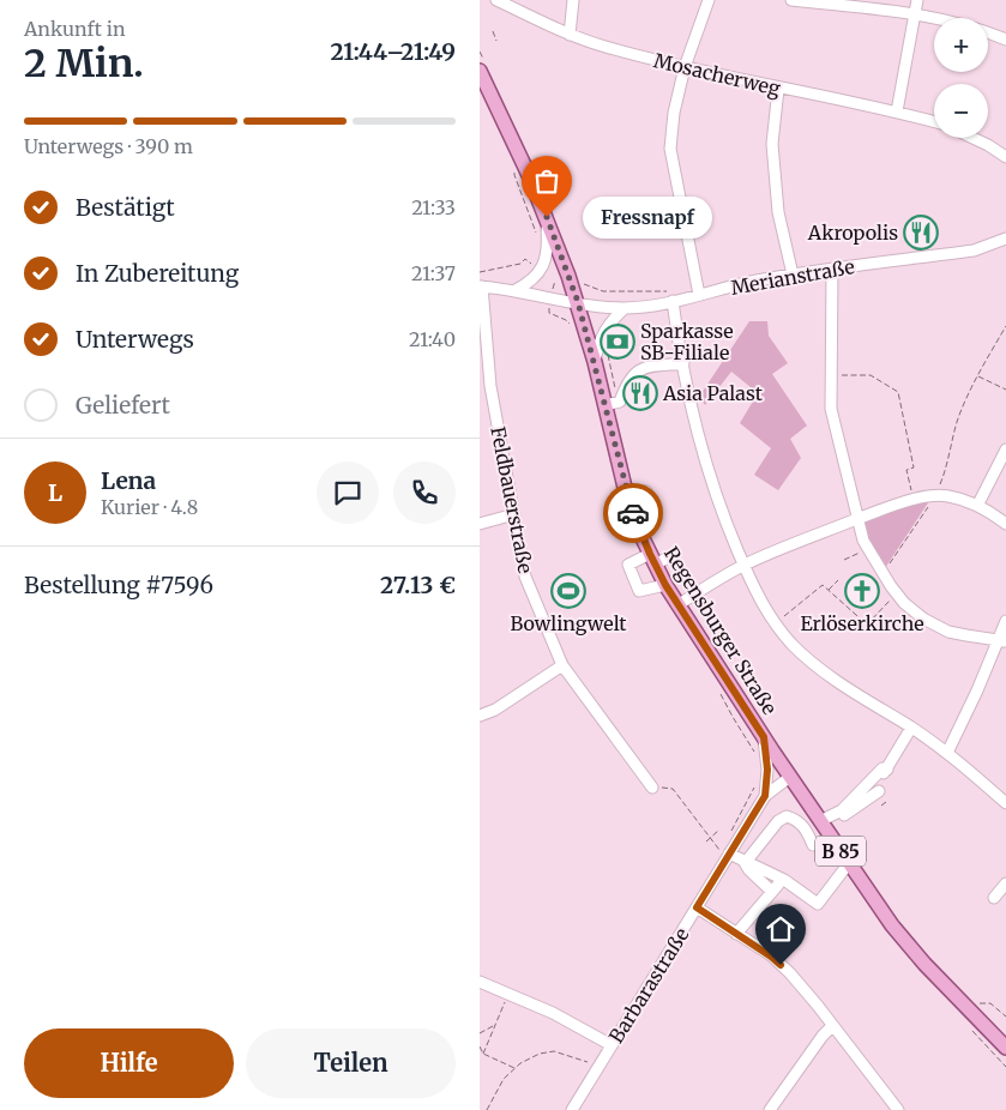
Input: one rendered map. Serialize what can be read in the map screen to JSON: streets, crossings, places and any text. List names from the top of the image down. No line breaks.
{"streets":{"main road":["Regensburger Straße","B 85"],"street":["Mosacherweg","Merianstraße","Feldbauerstraße","Barbarastraße"]},"crossings":[["Merianstraße","Feldbauerstraße"],["Merianstraße","Regensburger Straße"],["Regensburger Straße","Barbarastraße"]],"places":{"other":["Fressnapf"],"restaurant":["Akropolis","Asia Palast"],"bank":["Sparkasse SB-Filiale"],"sports":["Bowlingwelt"],"church":["Erlöserkirche"]},"page":{"heading":["2 Min.","Ankunft in","21:44–21:49"],"panel":["Lena","Kurier · 4.8","Bestellung #7596","27.13 €"],"map_buttons":["+","−"],"bar":"Unterwegs · 390 m","list":[["Bestätigt","21:33"],["In Zubereitung","21:37"],["Unterwegs","21:40"],"Geliefert"],"bubble":"Fressnapf","round":"L","buttons":["Hilfe","Teilen"]}}
